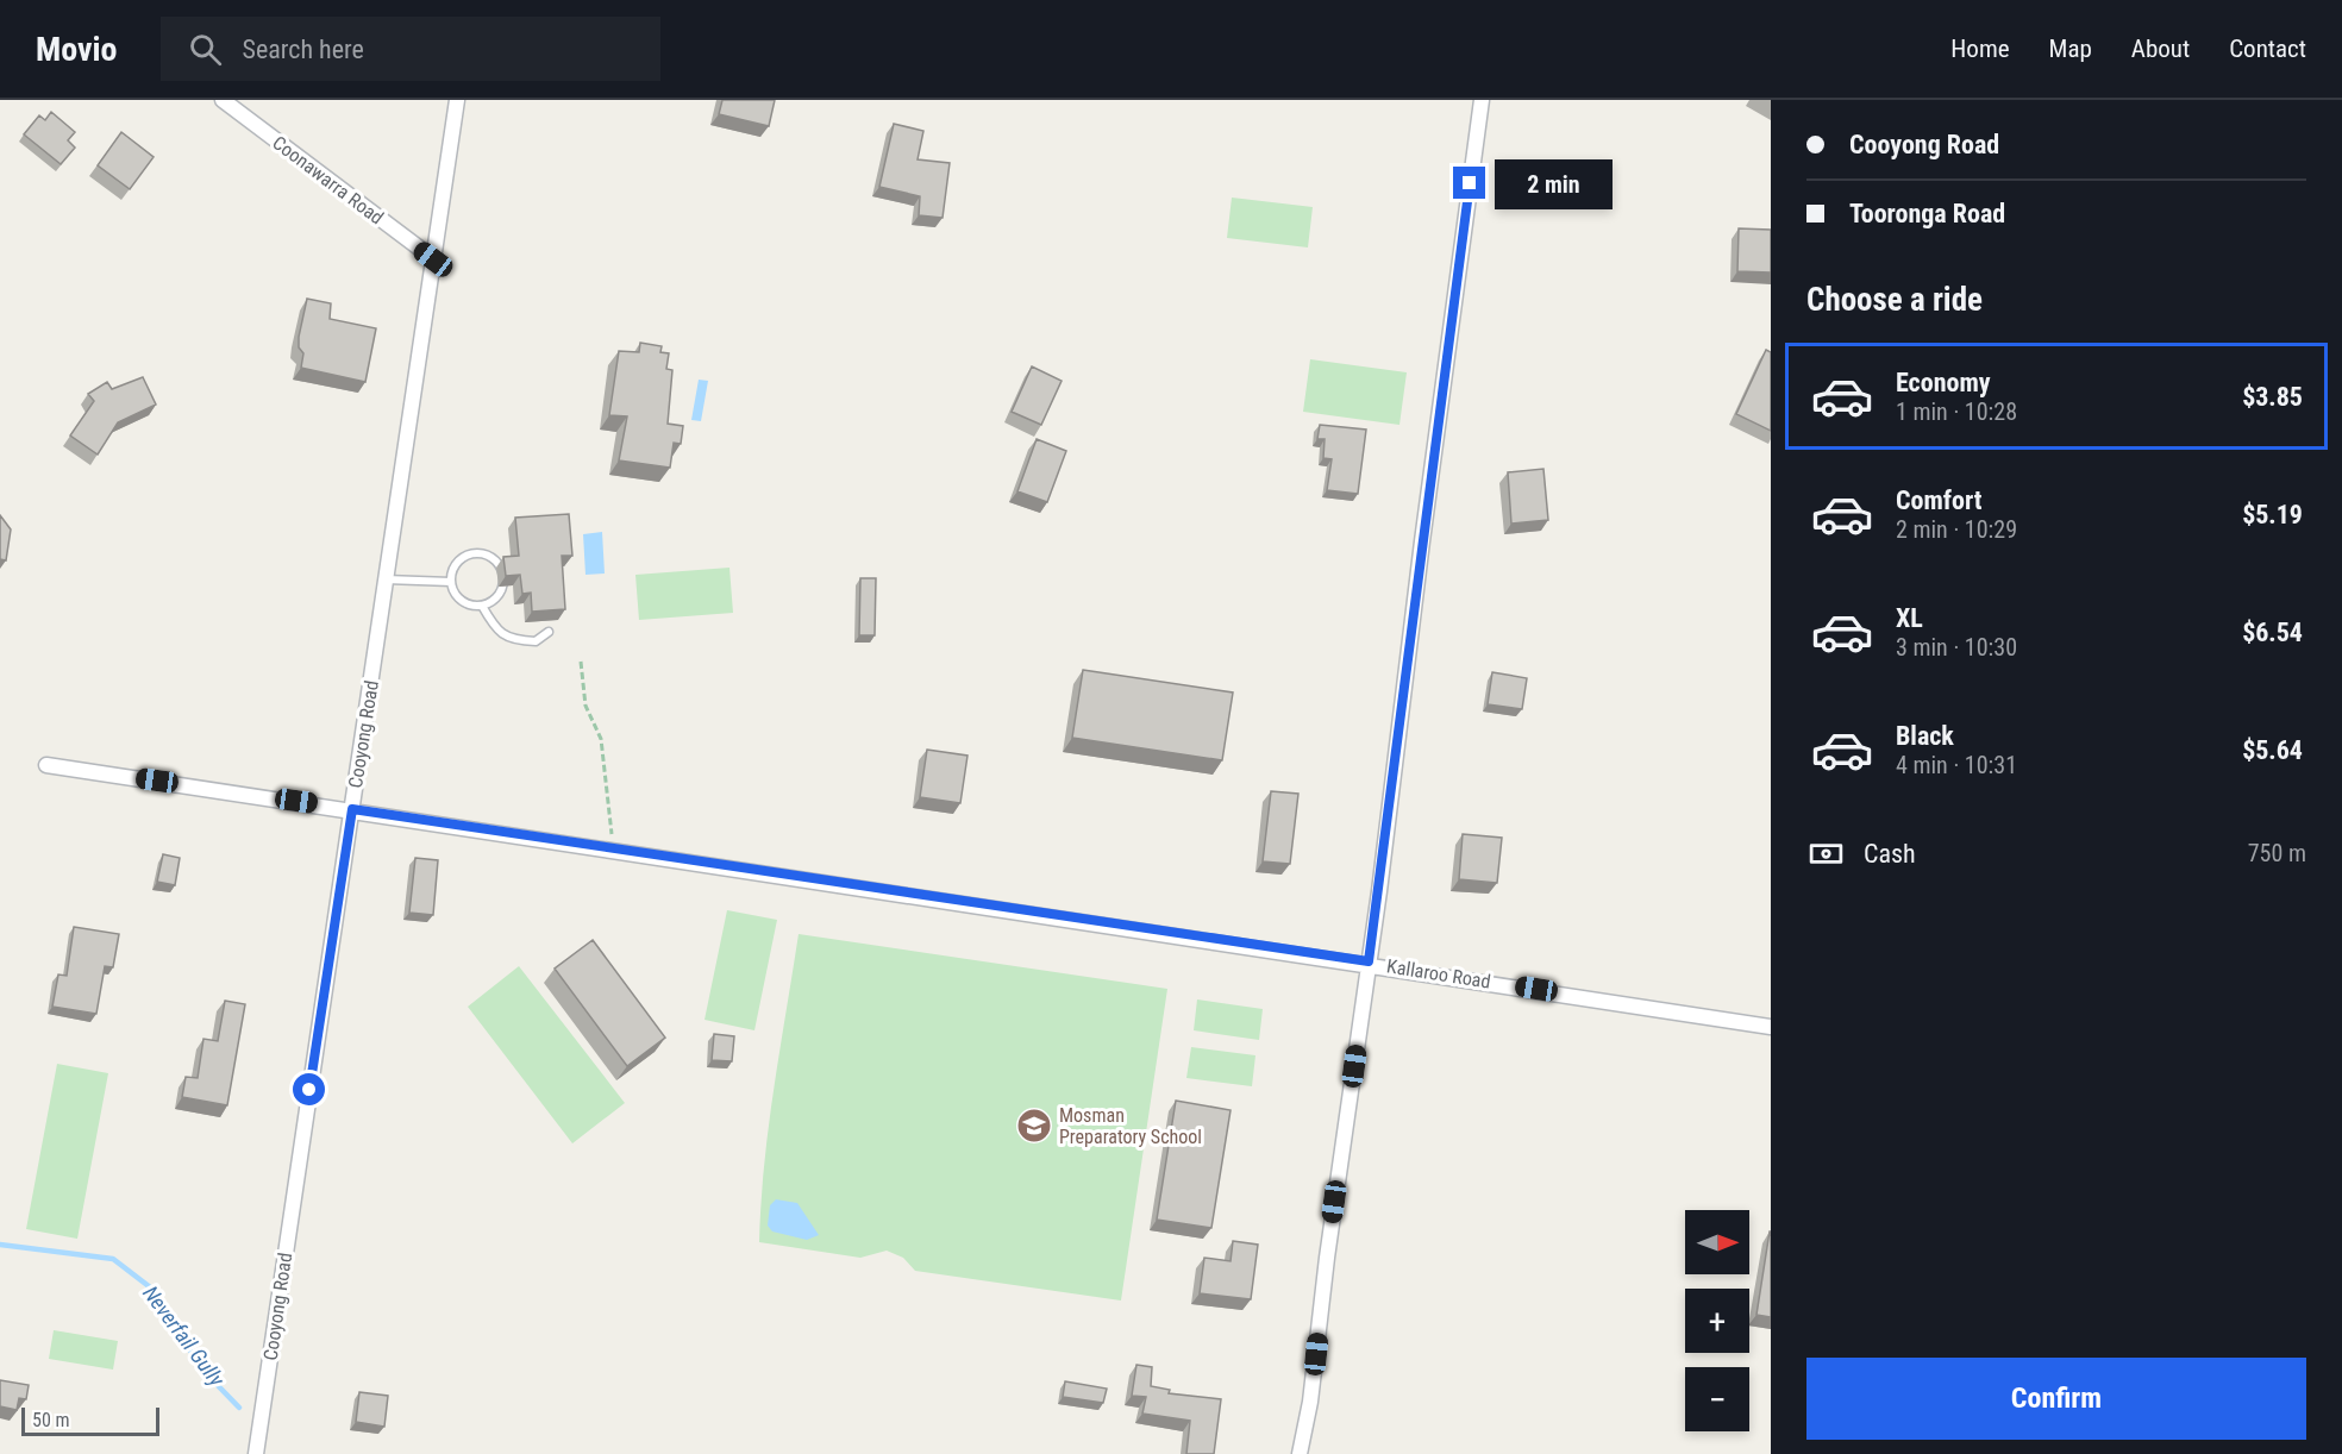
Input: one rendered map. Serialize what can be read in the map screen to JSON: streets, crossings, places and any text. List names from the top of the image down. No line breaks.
{"streets":{"street":["Coonawarra Road","Cooyong Road","Kallaroo Road"]},"crossings":[["Coonawarra Road","Cooyong Road"],["Cooyong Road","Kallaroo Road"]],"water":["Neverfail Gully"],"places":{"school or university":["Mosman Preparatory School"]},"scale_bar":"50 m","north":"right","page":{"header":"Movio","search":"Search here","nav":["Home","Map","About","Contact"],"banner":["Cooyong Road","Tooronga Road"],"bubble":"2 min","heading":"Choose a ride","list":[{"name":"Economy","note":"1 min · 10:28","value":"$3.85"},{"name":"Comfort","note":"2 min · 10:29","value":"$5.19"},{"name":"XL","note":"3 min · 10:30","value":"$6.54"},{"name":"Black","note":"4 min · 10:31","value":"$5.64"}],"pay":["Cash","750 m"],"map_buttons":["+","−"],"buttons":"Confirm","scale":"50 m"}}
